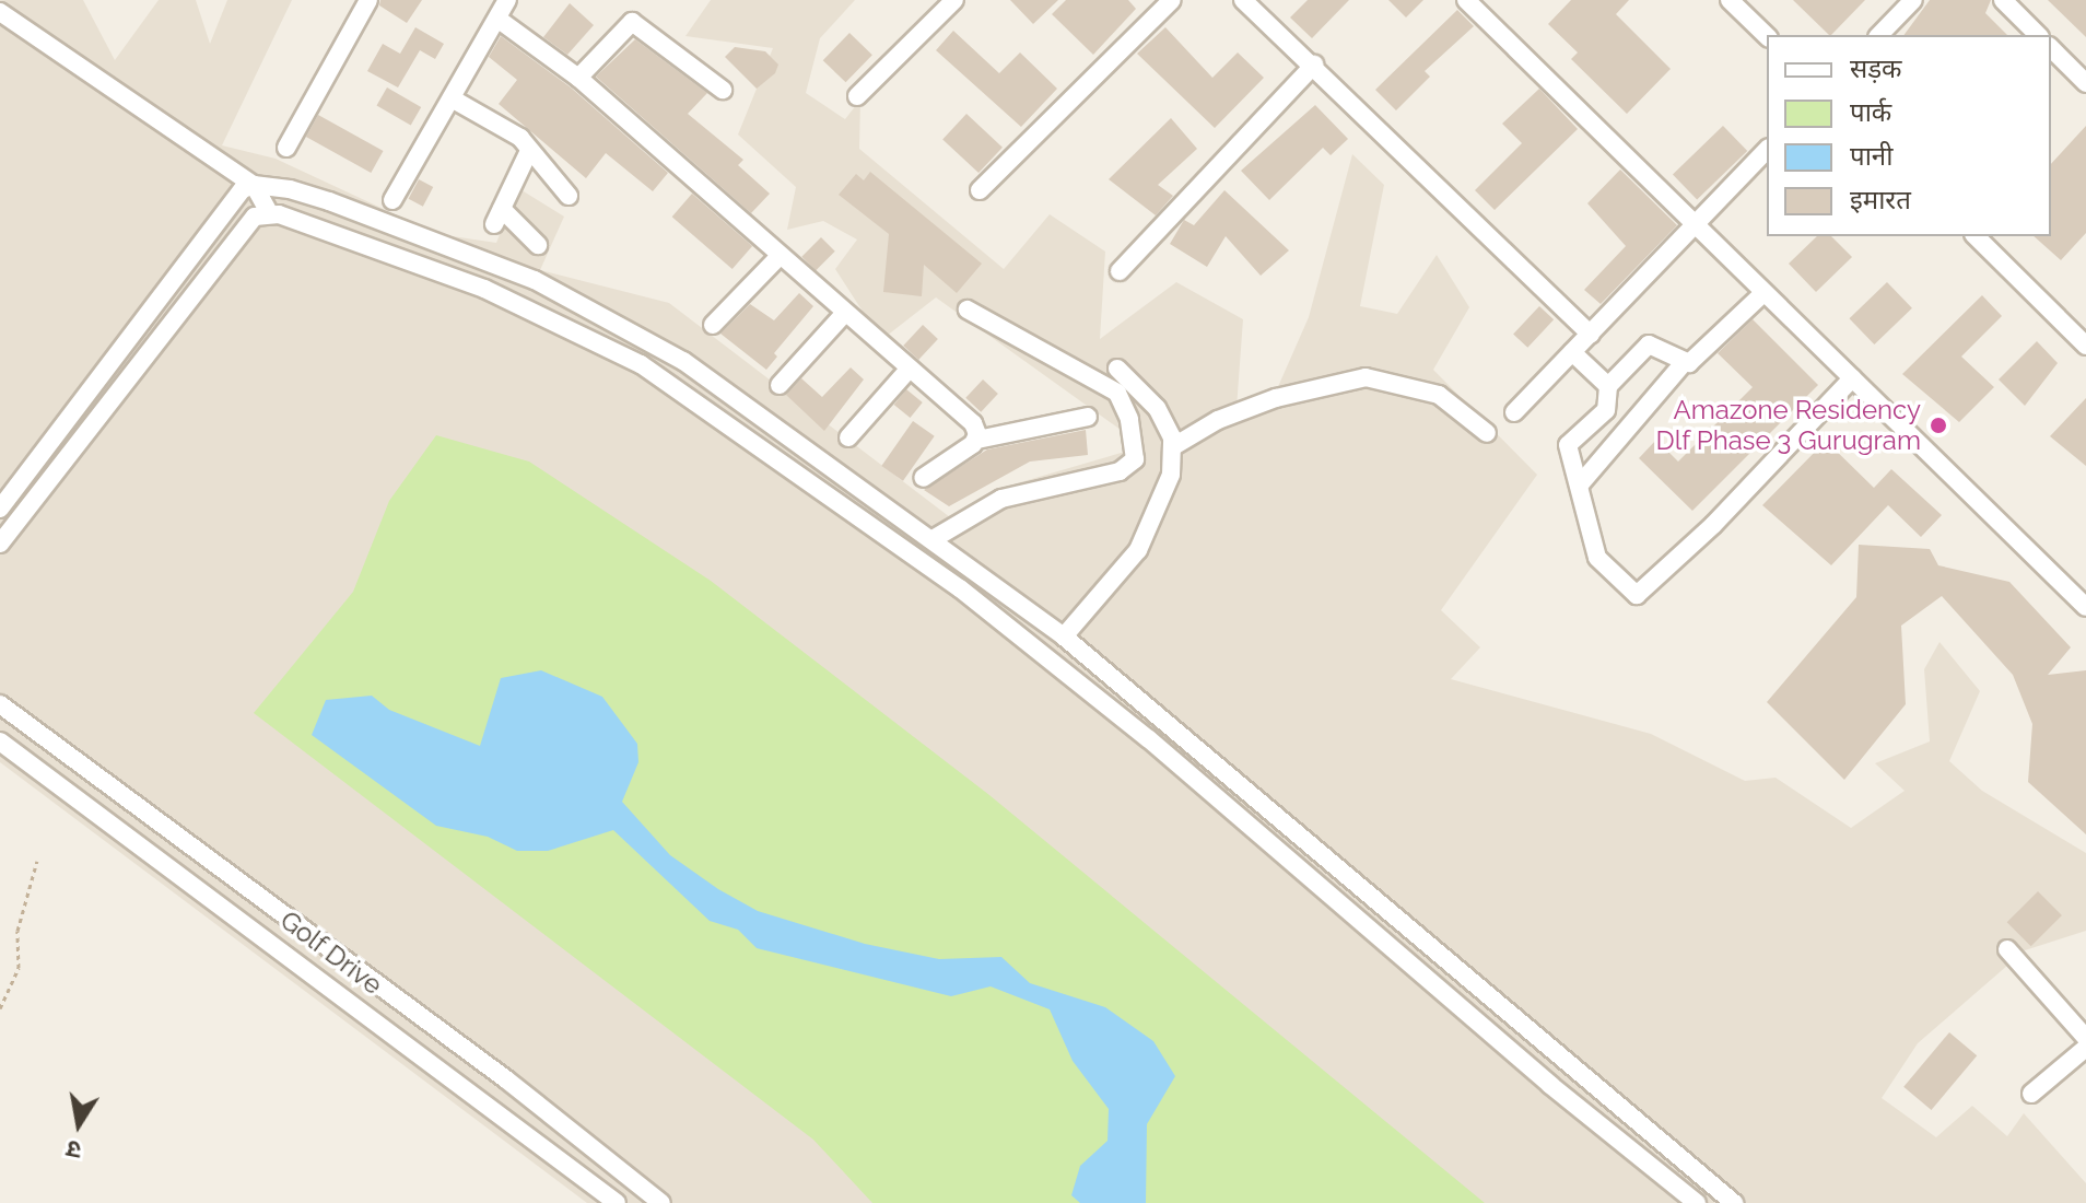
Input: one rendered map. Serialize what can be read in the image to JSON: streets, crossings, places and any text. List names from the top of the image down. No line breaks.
{"streets":{"street":["Golf Drive"]},"places":["Amazone Residency Dlf Phase 3 Gurugram"],"legend":["सड़क","पार्क","पानी","इमारत"],"north":"bottom"}
